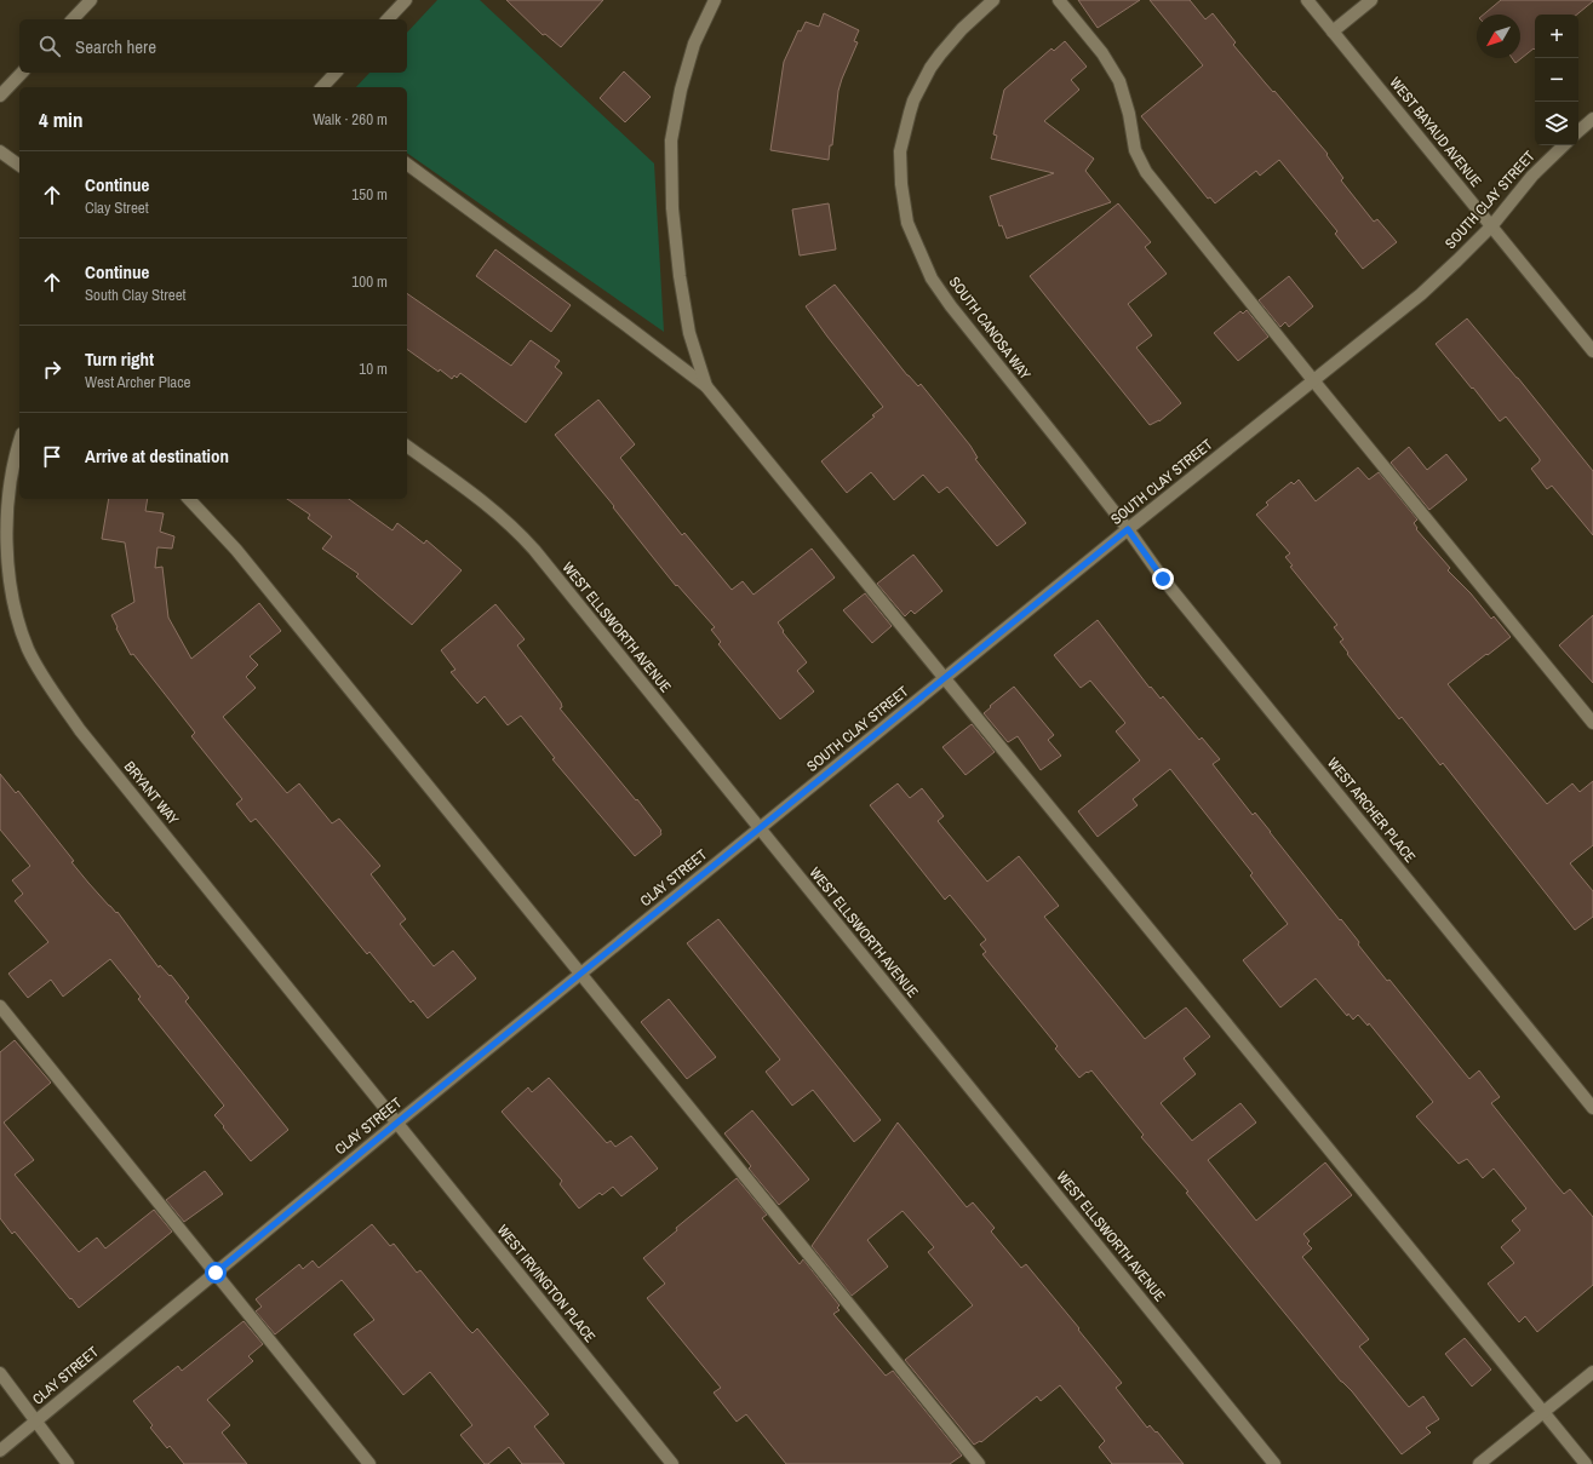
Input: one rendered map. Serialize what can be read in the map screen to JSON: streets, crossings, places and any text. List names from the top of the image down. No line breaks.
{"streets":{"street":["WEST BAYAUD AVENUE","SOUTH CLAY STREET","SOUTH CANOSA WAY","WEST ELLSWORTH AVENUE","BRYANT WAY","WEST ARCHER PLACE","CLAY STREET","WEST IRVINGTON PLACE"]},"crossings":[["WEST BAYAUD AVENUE","SOUTH CLAY STREET"],["SOUTH CLAY STREET","SOUTH CANOSA WAY"],["SOUTH CLAY STREET","WEST ELLSWORTH AVENUE"],["SOUTH CLAY STREET","WEST ARCHER PLACE"],["SOUTH CLAY STREET","CLAY STREET"],["SOUTH CANOSA WAY","WEST ARCHER PLACE"],["WEST ELLSWORTH AVENUE","CLAY STREET"],["BRYANT WAY","CLAY STREET"],["BRYANT WAY","WEST IRVINGTON PLACE"],["CLAY STREET","WEST IRVINGTON PLACE"]],"north":"bottom left","page":{"map_buttons":["+","−"],"search":"Search here","heading":["4 min","Walk · 260 m"],"list":[["Continue","Clay Street","150 m"],["Continue","South Clay Street","100 m"],["Turn right","West Archer Place","10 m"],"Arrive at destination"]}}
